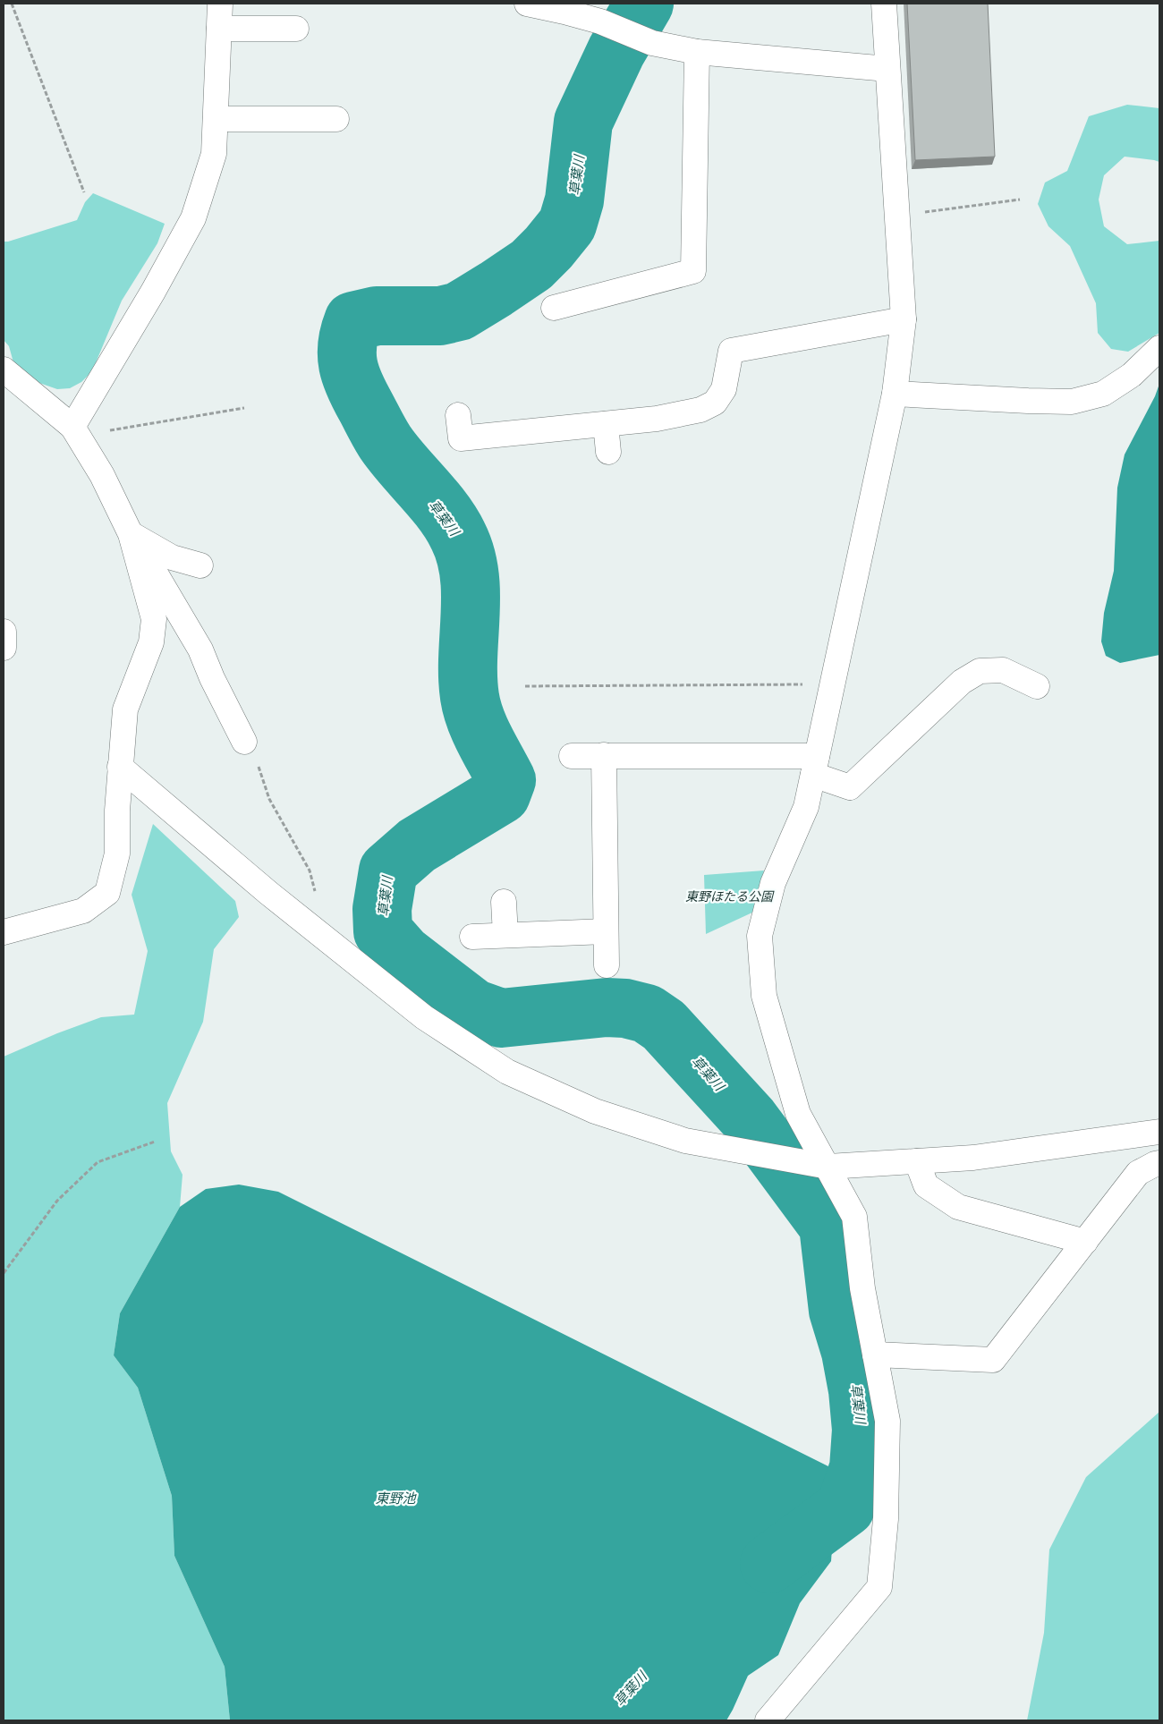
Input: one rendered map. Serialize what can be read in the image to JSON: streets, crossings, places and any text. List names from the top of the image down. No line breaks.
{"water":["草葉川","東野池"],"parks":["東野ほたる公園"]}
